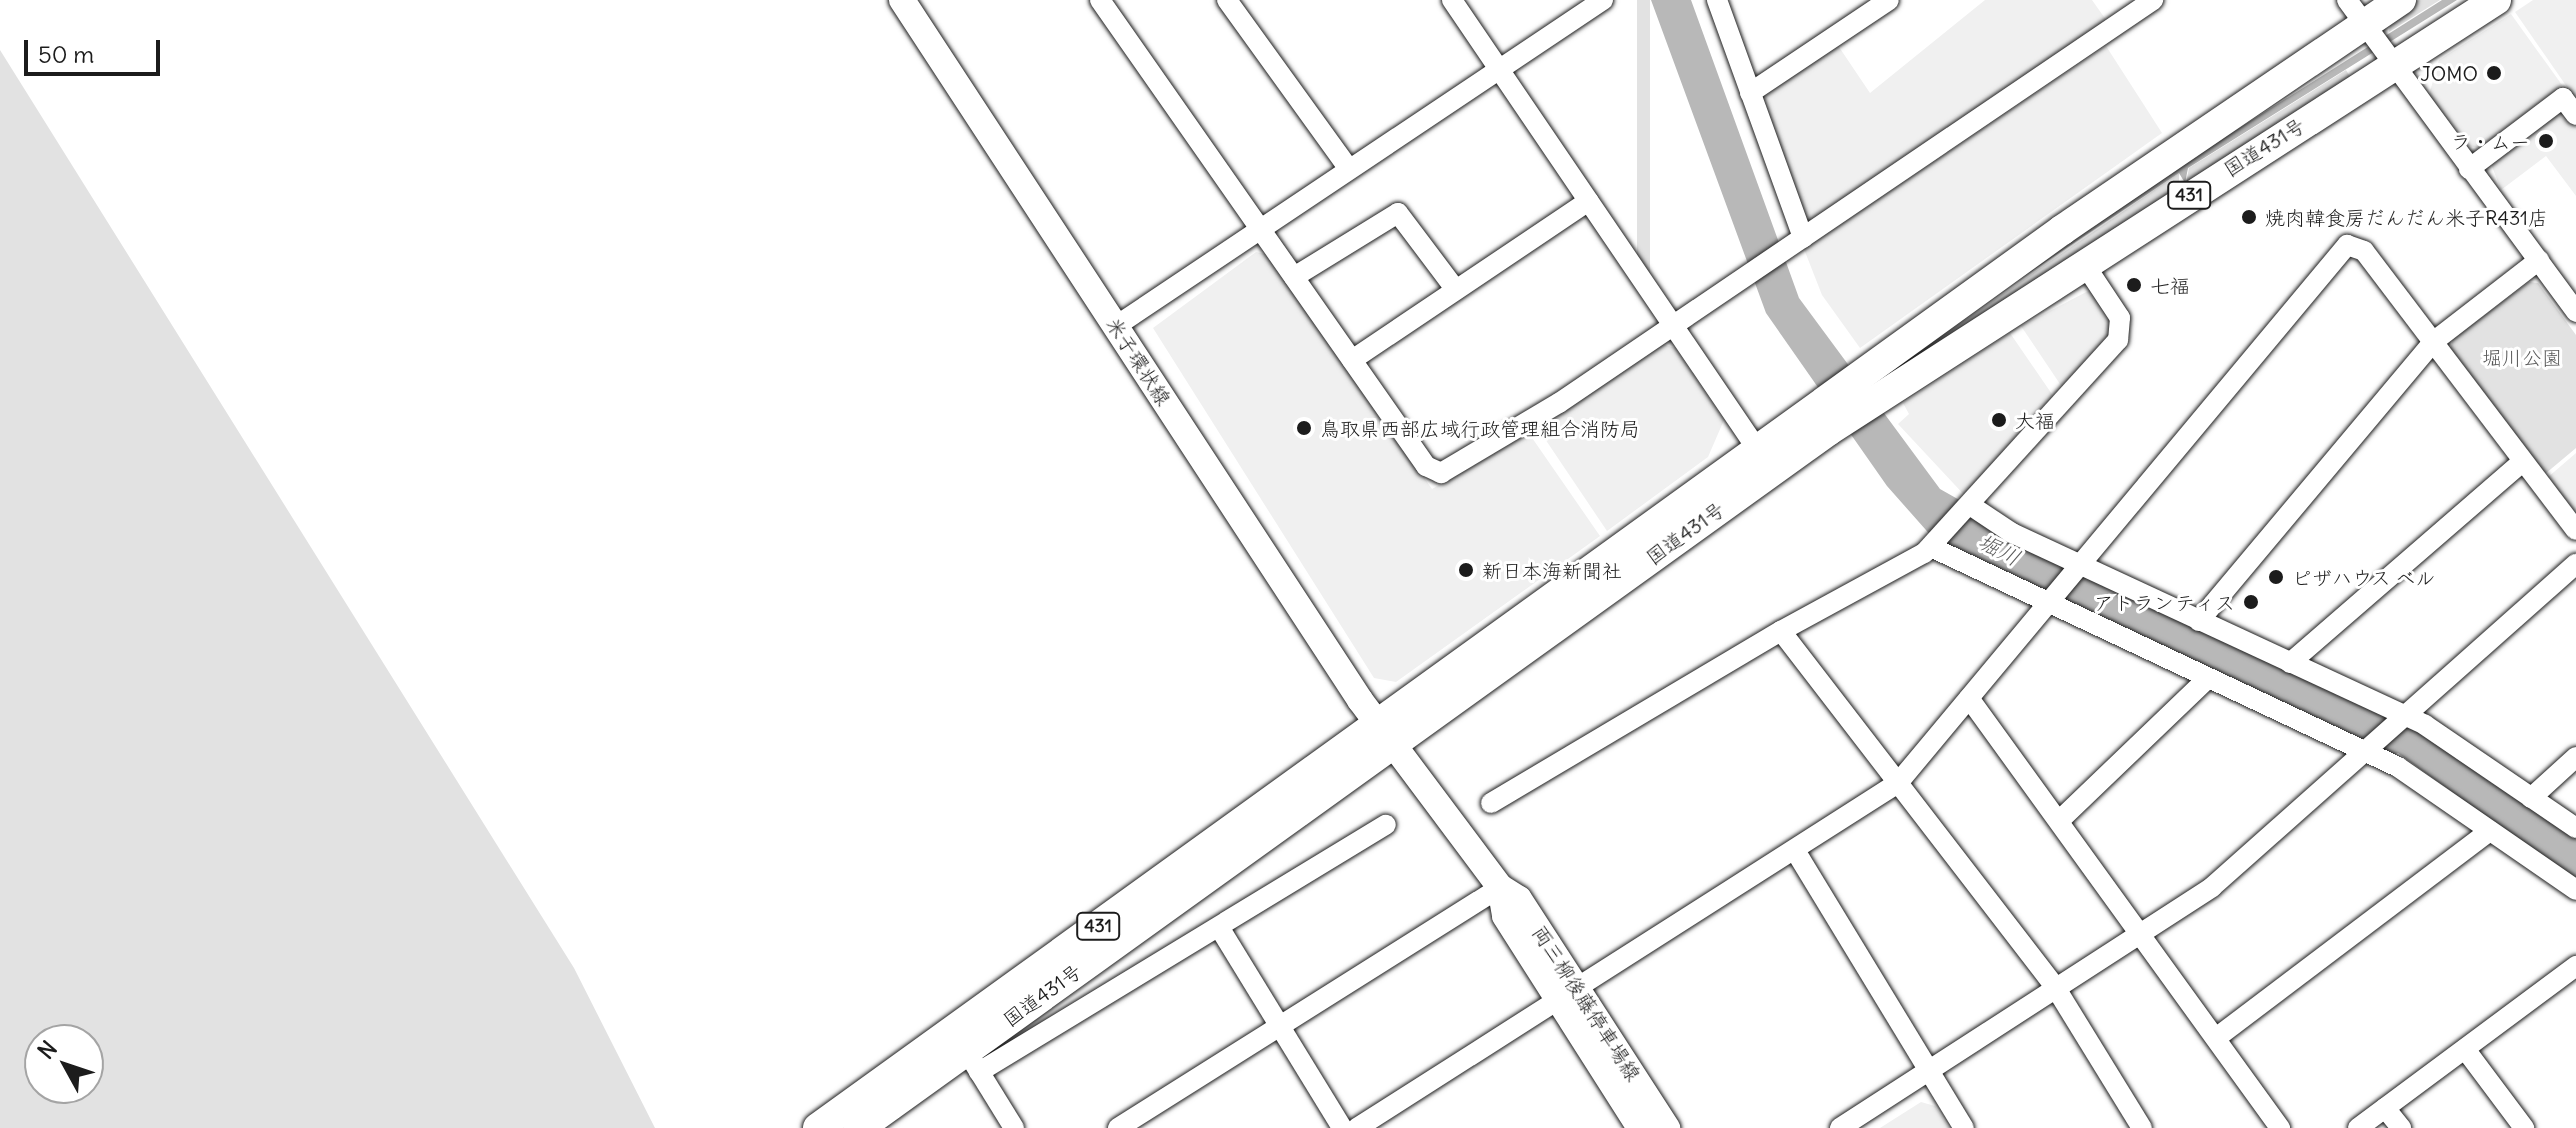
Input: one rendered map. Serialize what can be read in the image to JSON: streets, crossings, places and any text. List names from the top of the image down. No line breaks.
{"streets":{"highway":["国道431号","431"],"main road":["米子環状線","両三柳後藤停車場線"]},"crossings":[["国道431号","米子環状線"],["国道431号","両三柳後藤停車場線"],["米子環状線","両三柳後藤停車場線"]],"water":["堀川"],"parks":["堀川公園"],"places":["JOMO","ラ・ムー","焼肉韓食房だんだん米子R431店","七福","大福","鳥取県西部広域行政管理組合消防局","新日本海新聞社","ピザハウス ベル","アトランティス"],"scale_bar":"50 m","north":"top left"}
